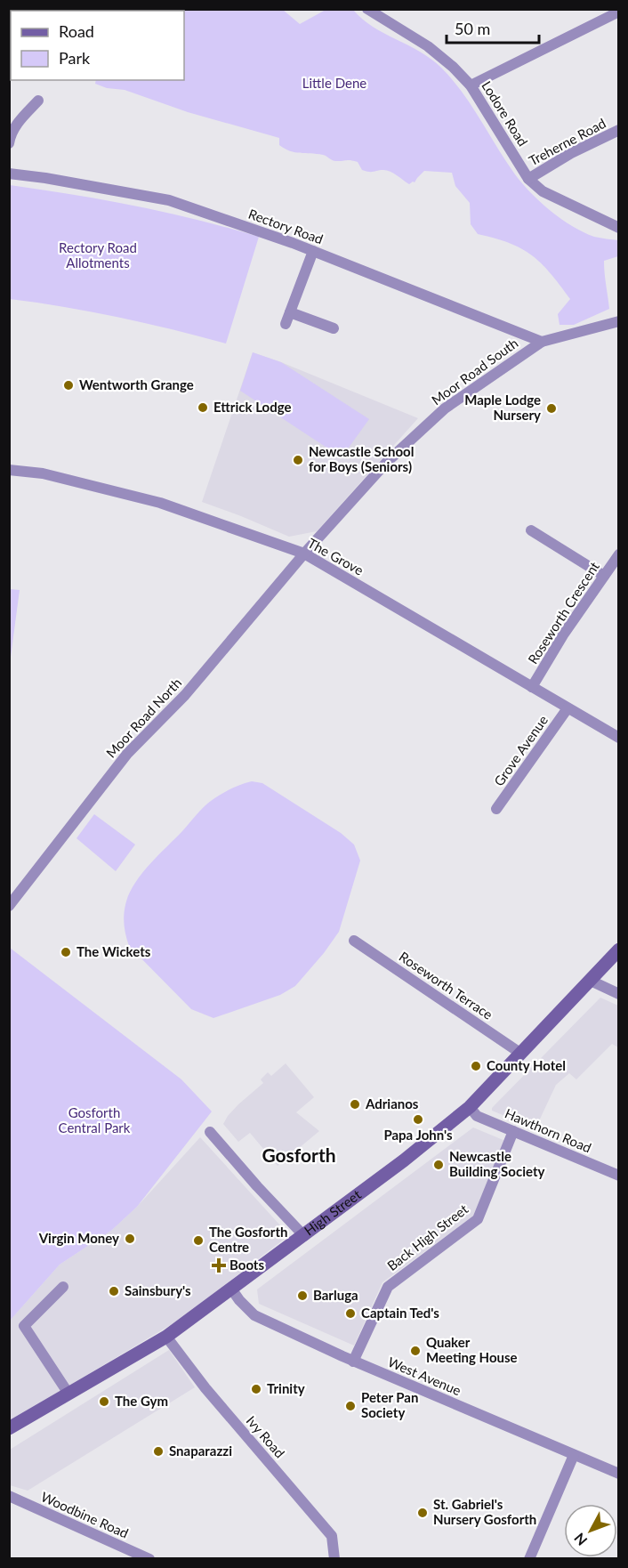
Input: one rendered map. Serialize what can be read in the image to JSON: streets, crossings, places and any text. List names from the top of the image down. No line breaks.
{"streets":{"main road":["High Street"],"street":["Lodore Road","Treherne Road","Rectory Road","Moor Road South","The Grove","Roseworth Crescent","Moor Road North","Grove Avenue","Roseworth Terrace","Hawthorn Road","Back High Street","West Avenue","Ivy Road","Woodbine Road"]},"crossings":[["Lodore Road","Treherne Road"],["Rectory Road","Moor Road South"],["Moor Road South","The Grove"],["Moor Road South","Moor Road North"],["The Grove","Roseworth Crescent"],["The Grove","Moor Road North"],["The Grove","Grove Avenue"],["Roseworth Terrace","High Street"],["Hawthorn Road","High Street"],["Hawthorn Road","Back High Street"],["High Street","West Avenue"],["High Street","Ivy Road"],["Back High Street","West Avenue"]],"districts":["Gosforth"],"parks":["Little Dene","Rectory Road Allotments","Gosforth Central Park"],"places":{"other":["Wentworth Grange","Ettrick Lodge","Maple Lodge Nursery","Newcastle School for Boys (Seniors)","The Wickets","County Hotel","Adrianos","Papa John's","Newcastle Building Society","Virgin Money","The Gosforth Centre","Sainsbury's","Barluga","Captain Ted's","Quaker Meeting House","Trinity","The Gym","Peter Pan Society","Snaparazzi","St. Gabriel's Nursery Gosforth"],"health":["Boots"]},"legend":["Road","Park"],"scale_bar":"50 m","north":"bottom left"}
